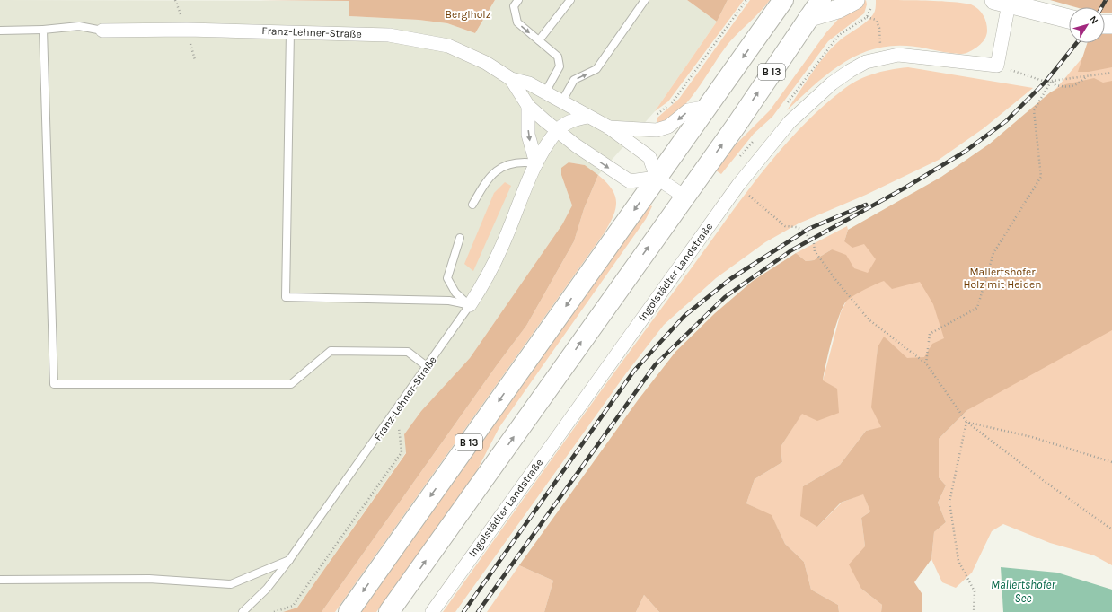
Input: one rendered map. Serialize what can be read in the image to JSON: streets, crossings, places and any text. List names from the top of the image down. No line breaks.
{"streets":{"main road":["B 13"],"street":["Franz-Lehner-Straße","Ingolstädter Landstraße"]},"crossings":[["Franz-Lehner-Straße","B 13"]],"water":["Mallertshofer See"],"parks":["Berglholz","Mallertshofer Holz mit Heiden"],"north":"top right"}
